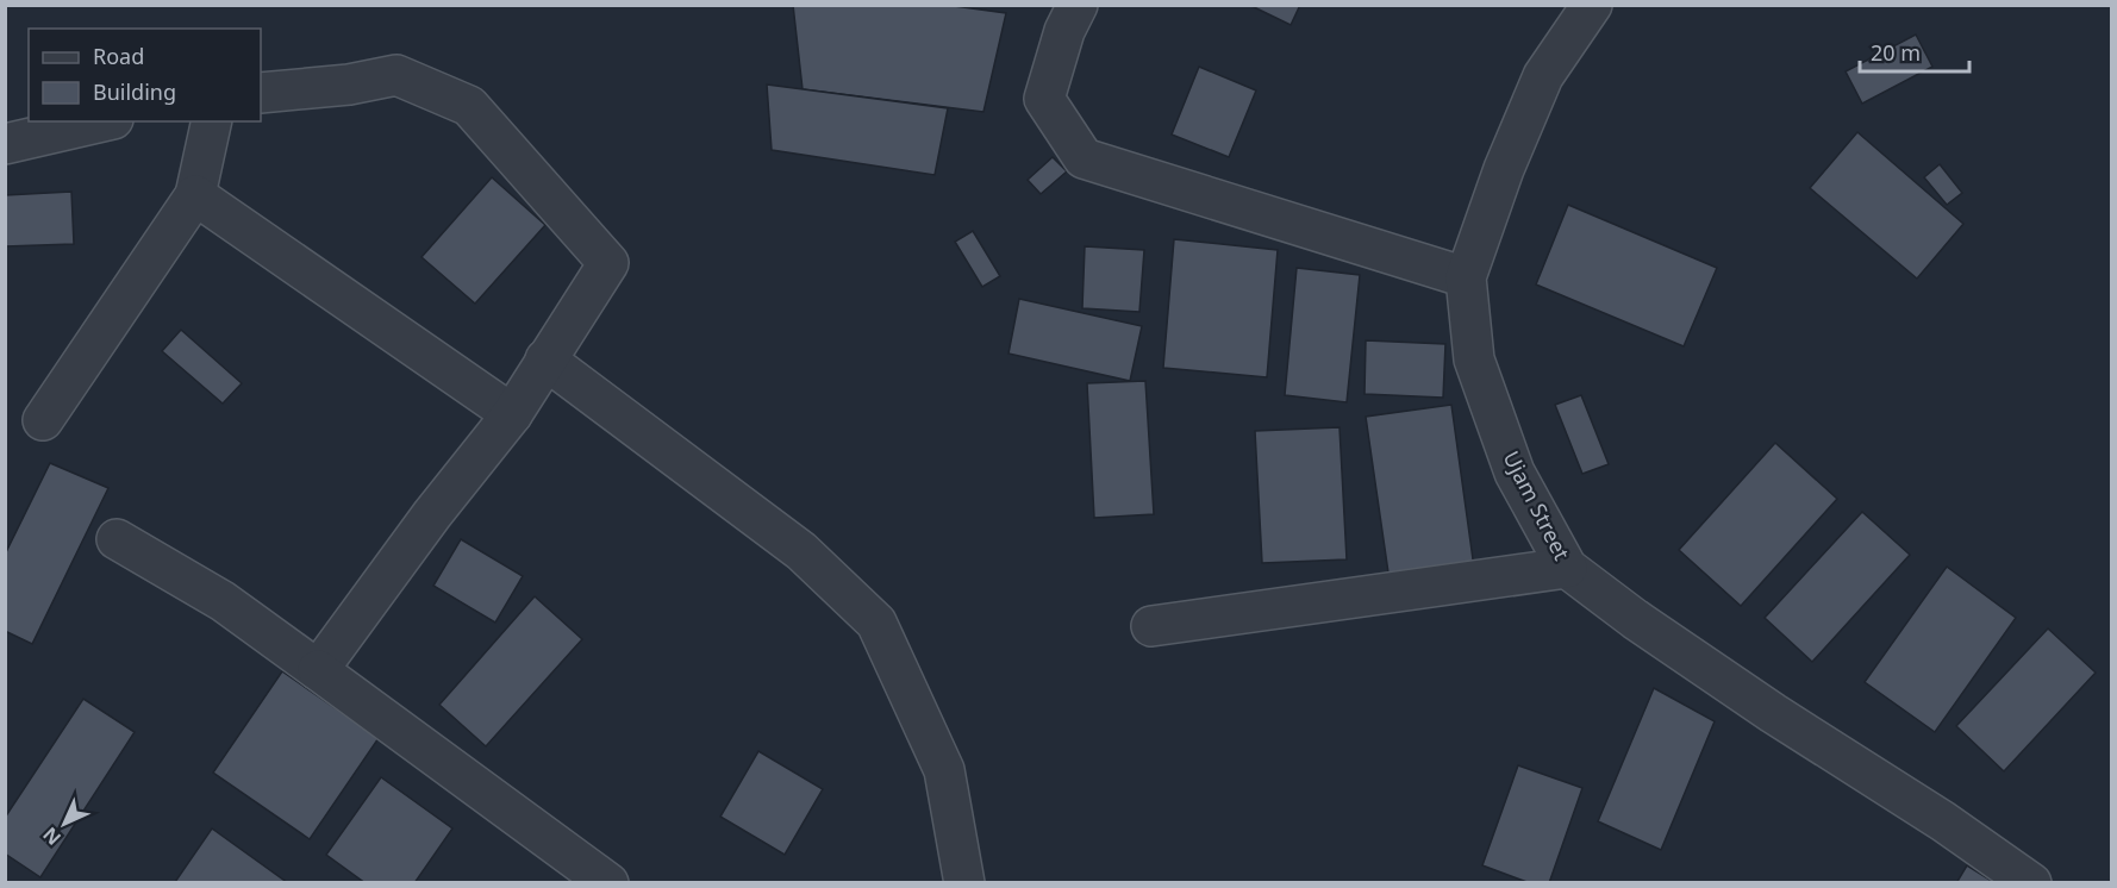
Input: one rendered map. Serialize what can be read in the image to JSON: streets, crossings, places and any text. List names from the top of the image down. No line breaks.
{"streets":{"street":["Ujam Street"]},"legend":["Road","Building"],"scale_bar":"20 m","north":"bottom left"}
